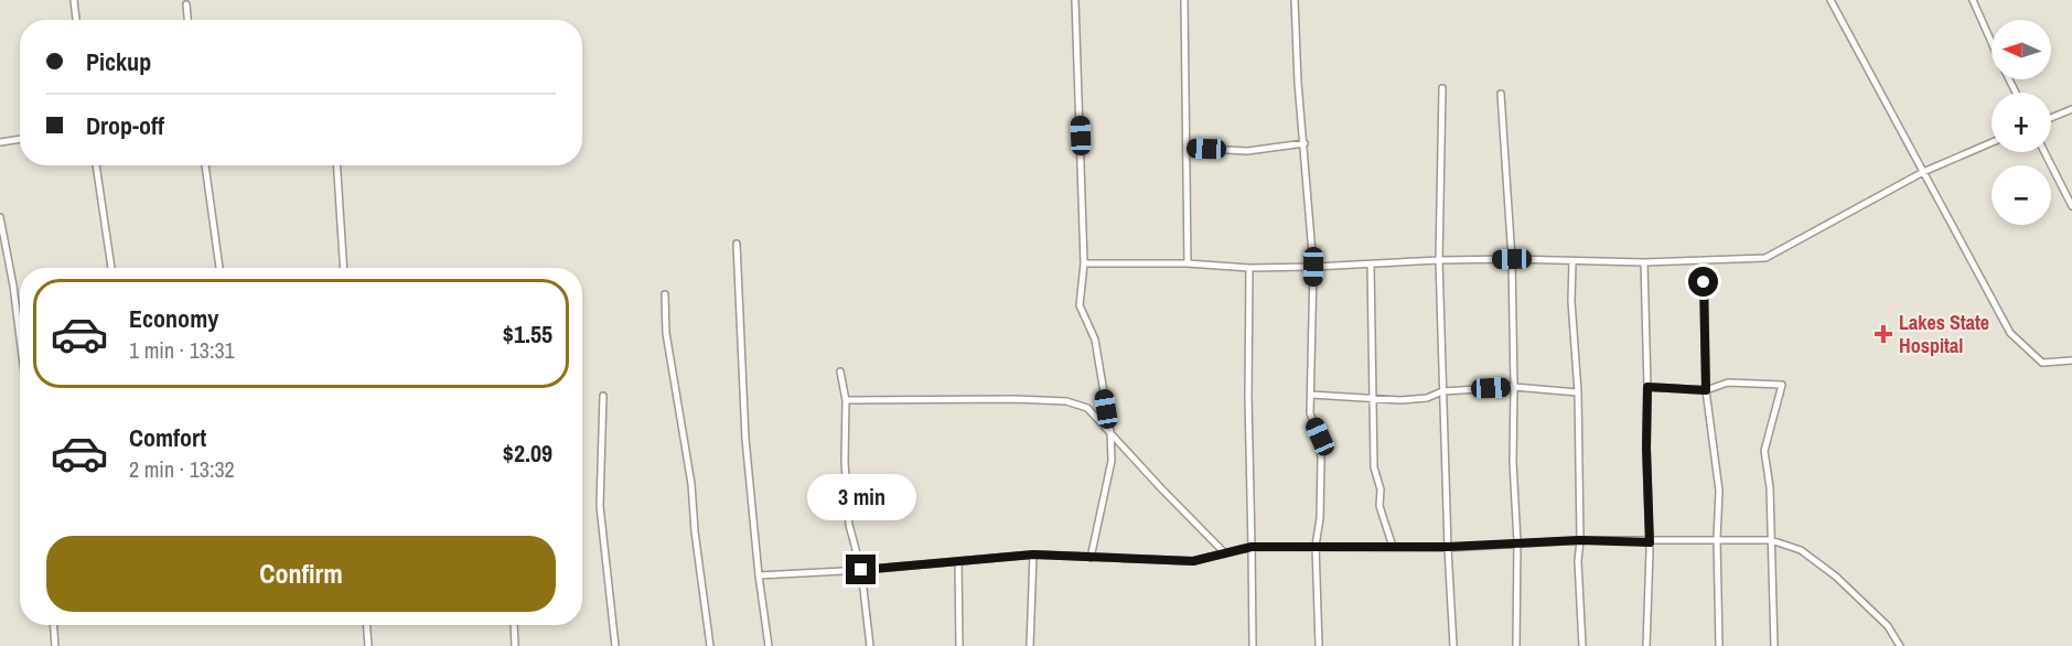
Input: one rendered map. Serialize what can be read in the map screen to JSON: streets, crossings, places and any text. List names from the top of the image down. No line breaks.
{"places":{"health":["Lakes State Hospital"]},"north":"left","page":{"map_buttons":["+","−"],"banner":["Pickup","Drop-off"],"list":[{"name":"Economy","note":"1 min · 13:31","value":"$1.55"},{"name":"Comfort","note":"2 min · 13:32","value":"$2.09"}],"bubble":"3 min","buttons":"Confirm"}}
